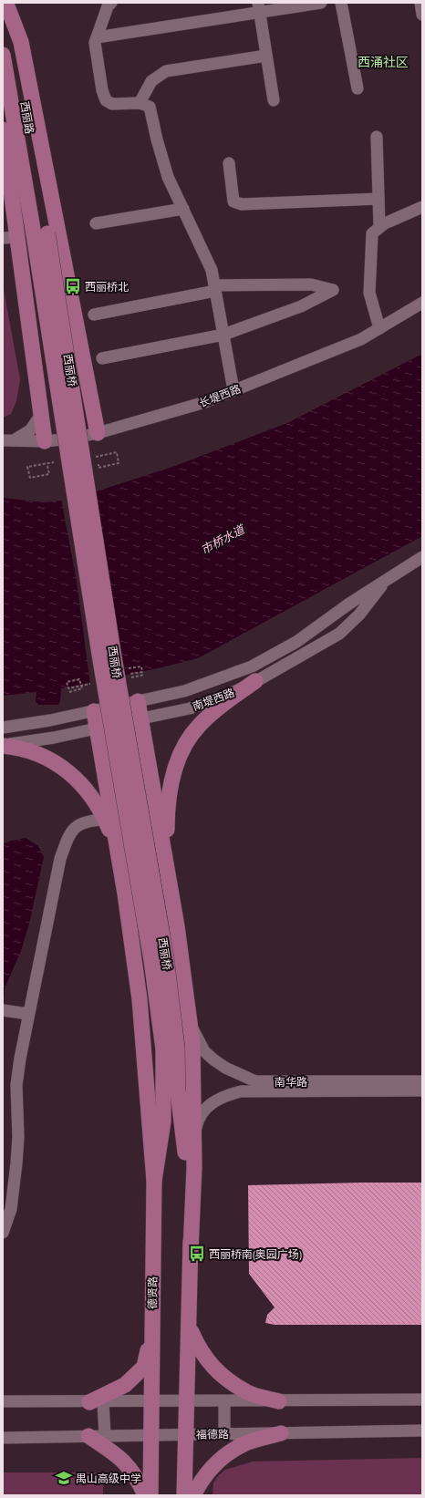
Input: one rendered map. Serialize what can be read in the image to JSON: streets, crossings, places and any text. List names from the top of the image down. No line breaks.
{"streets":{"main road":["西丽路","西丽桥","德贤路"],"street":["长堤西路","南堤西路","南华路","福德路"]},"crossings":[["西丽路","西丽桥"],["西丽桥","德贤路"],["德贤路","福德路"]],"districts":["西涌社区"],"water":["市桥水道"],"places":{"bus stop":["西丽桥北","西丽桥南(奥园广场)"],"school or university":["禺山高级中学"]}}
